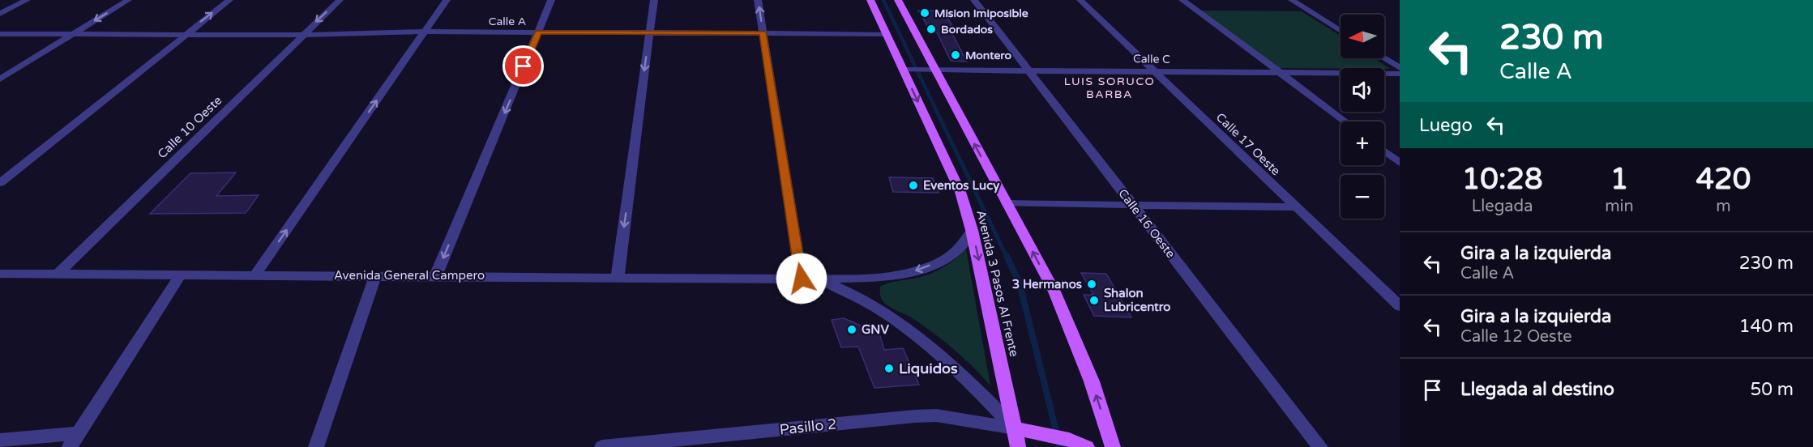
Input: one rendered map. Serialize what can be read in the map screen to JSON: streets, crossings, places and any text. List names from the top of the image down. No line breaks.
{"streets":{"main road":["Avenida 3 Pasos Al Frente"],"street":["Calle A","Calle C","Calle 10 Oeste","Calle 17 Oeste","Calle 16 Oeste","Avenida General Campero","Pasillo 2"]},"crossings":[["Calle A","Calle 10 Oeste"],["Calle A","Avenida 3 Pasos Al Frente"],["Calle C","Calle 17 Oeste"],["Calle C","Calle 16 Oeste"],["Calle C","Avenida 3 Pasos Al Frente"],["Calle 10 Oeste","Avenida General Campero"],["Avenida General Campero","Avenida 3 Pasos Al Frente"],["Avenida General Campero","Pasillo 2"],["Avenida 3 Pasos Al Frente","Pasillo 2"]],"districts":["LUIS SORUCO BARBA"],"places":["Mision Imiposible","Bordados","Montero","Eventos Lucy","3 Hermanos","Shalon Lubricentro","GNV","Liquidos"],"north":"left","page":{"turn":["230 m","Calle A"],"map_buttons":["+","−"],"then":"Luego","eta":["10:28","Llegada","1","min","420","m"],"list":[{"name":"Gira a la izquierda","note":"Calle A","value":"230 m"},{"name":"Gira a la izquierda","note":"Calle 12 Oeste","value":"140 m"},{"name":"Llegada al destino","value":"50 m"}]}}
